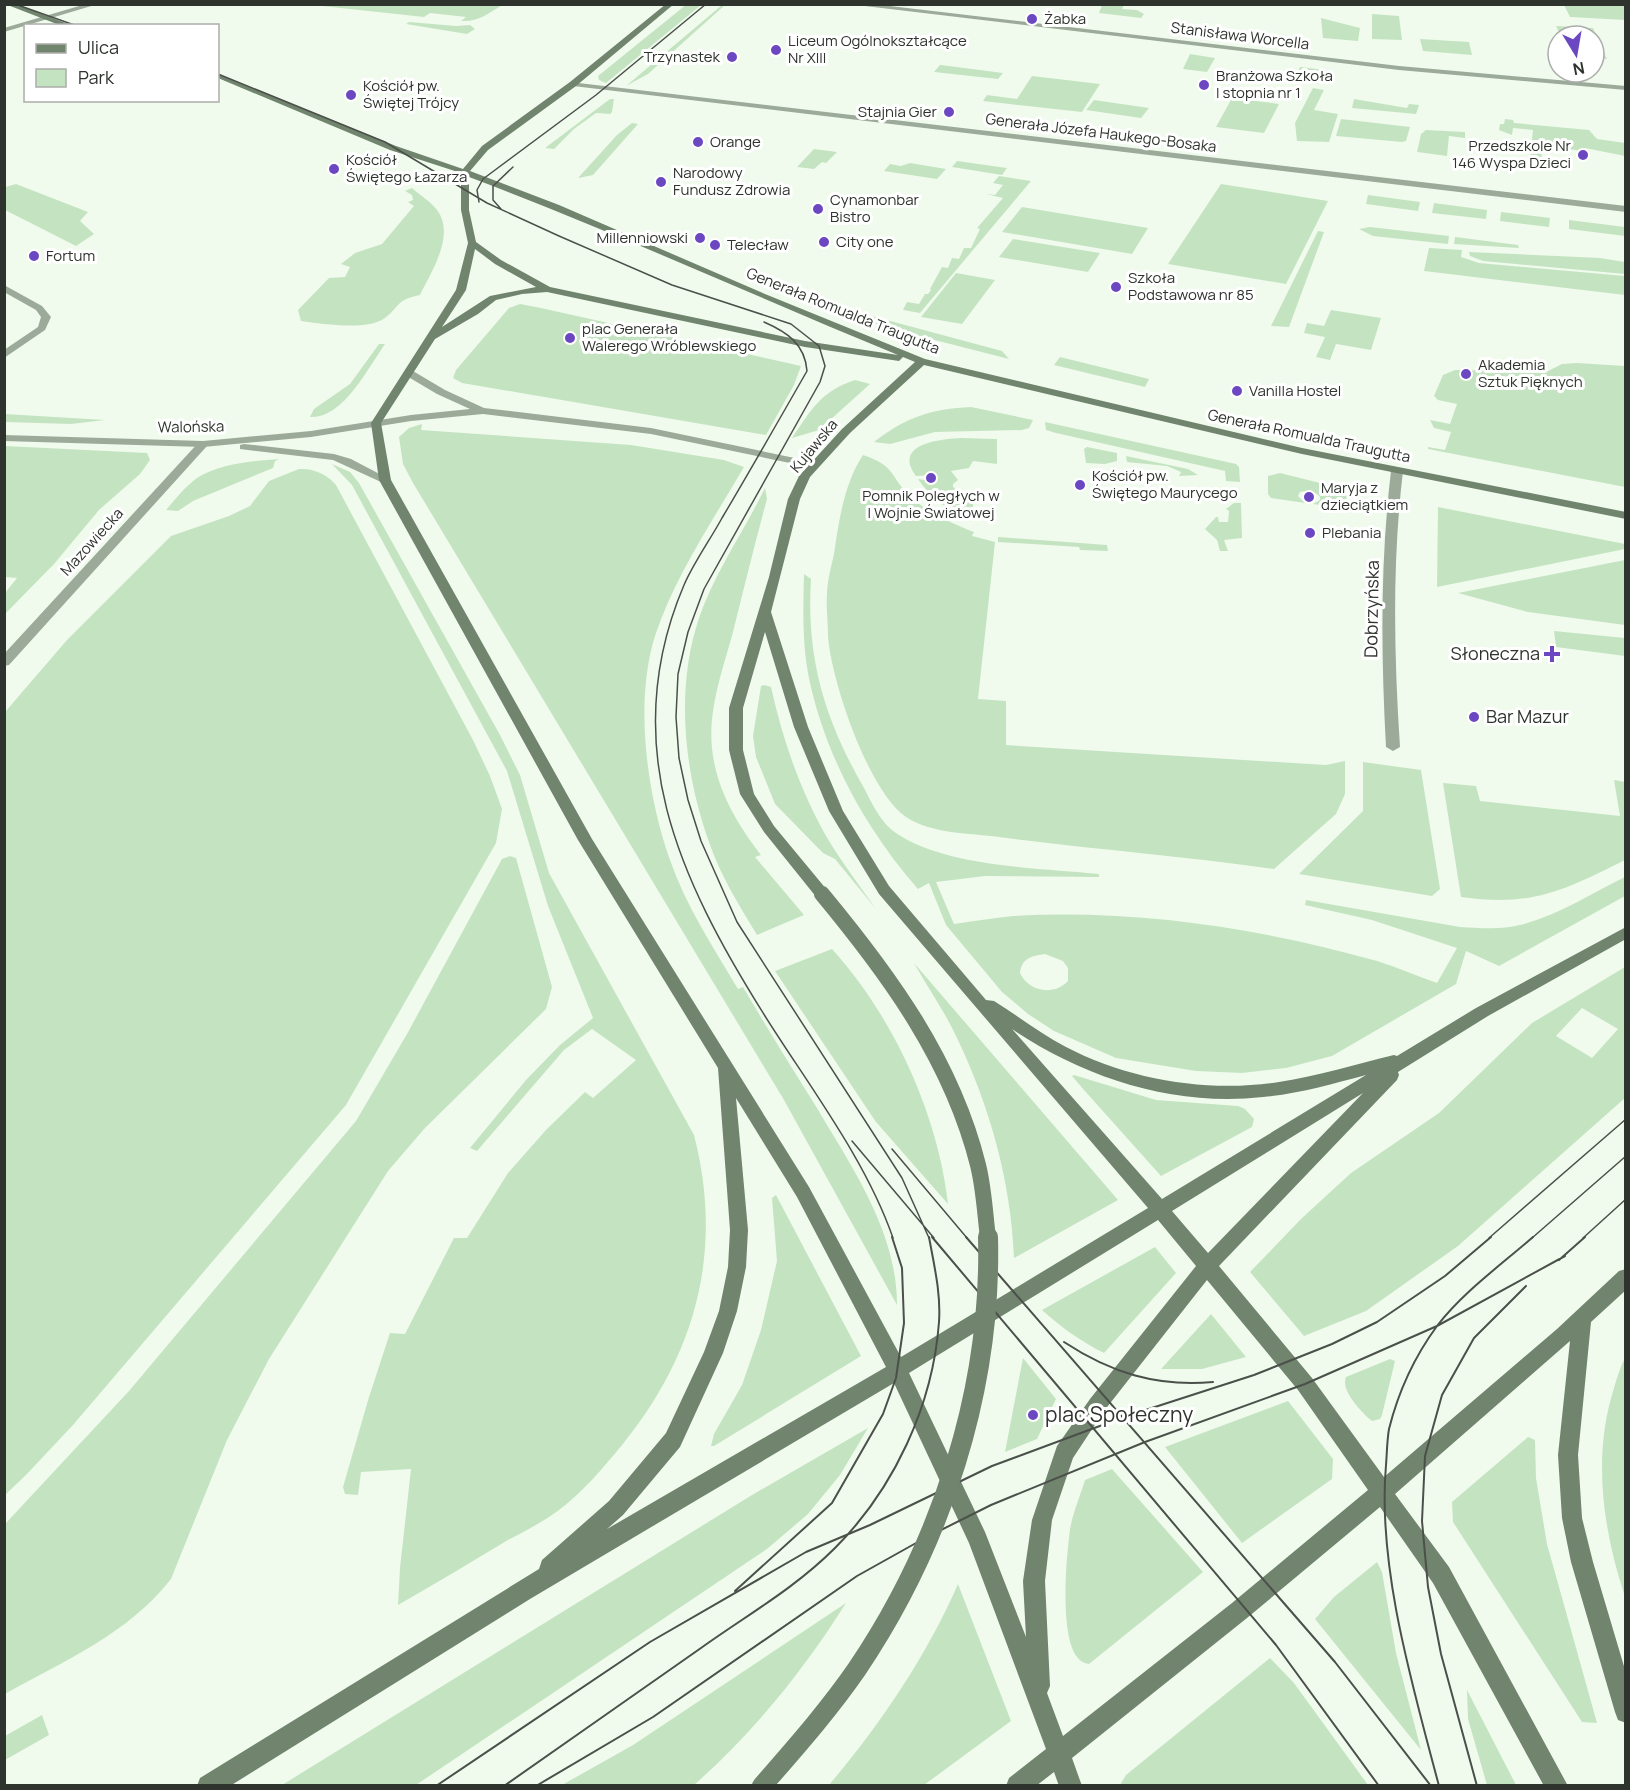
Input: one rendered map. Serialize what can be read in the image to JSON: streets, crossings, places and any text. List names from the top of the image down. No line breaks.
{"streets":{"main road":["Generała Romualda Traugutta","Kujawska"],"street":["Stanisława Worcella","Generała Józefa Haukego-Bosaka","Walońska","Mazowiecka","Dobrzyńska"]},"crossings":[["Generała Romualda Traugutta","Kujawska"],["Generała Romualda Traugutta","Dobrzyńska"],["Walońska","Mazowiecka"]],"places":{"other":["Żabka","Liceum Ogólnokształcące Nr XIII","Trzynastek","Branżowa Szkoła I stopnia nr 1","Kościół pw. Świętej Trójcy","Stajnia Gier","Orange","Przedszkole Nr 146 Wyspa Dzieci","Kościół Świętego Łazarza","Narodowy Fundusz Zdrowia","Cynamonbar Bistro","Millenniowski","City one","Telecław","Fortum","Szkoła Podstawowa nr 85","plac Generała Walerego Wróblewskiego","Akademia Sztuk Pięknych","Vanilla Hostel","Pomnik Poległych w I Wojnie Światowej","Kościół pw. Świętego Maurycego","Maryja z dzieciątkiem","Plebania","Bar Mazur","plac Społeczny"],"health":["Słoneczna"]},"legend":["Ulica","Park"],"north":"bottom"}
